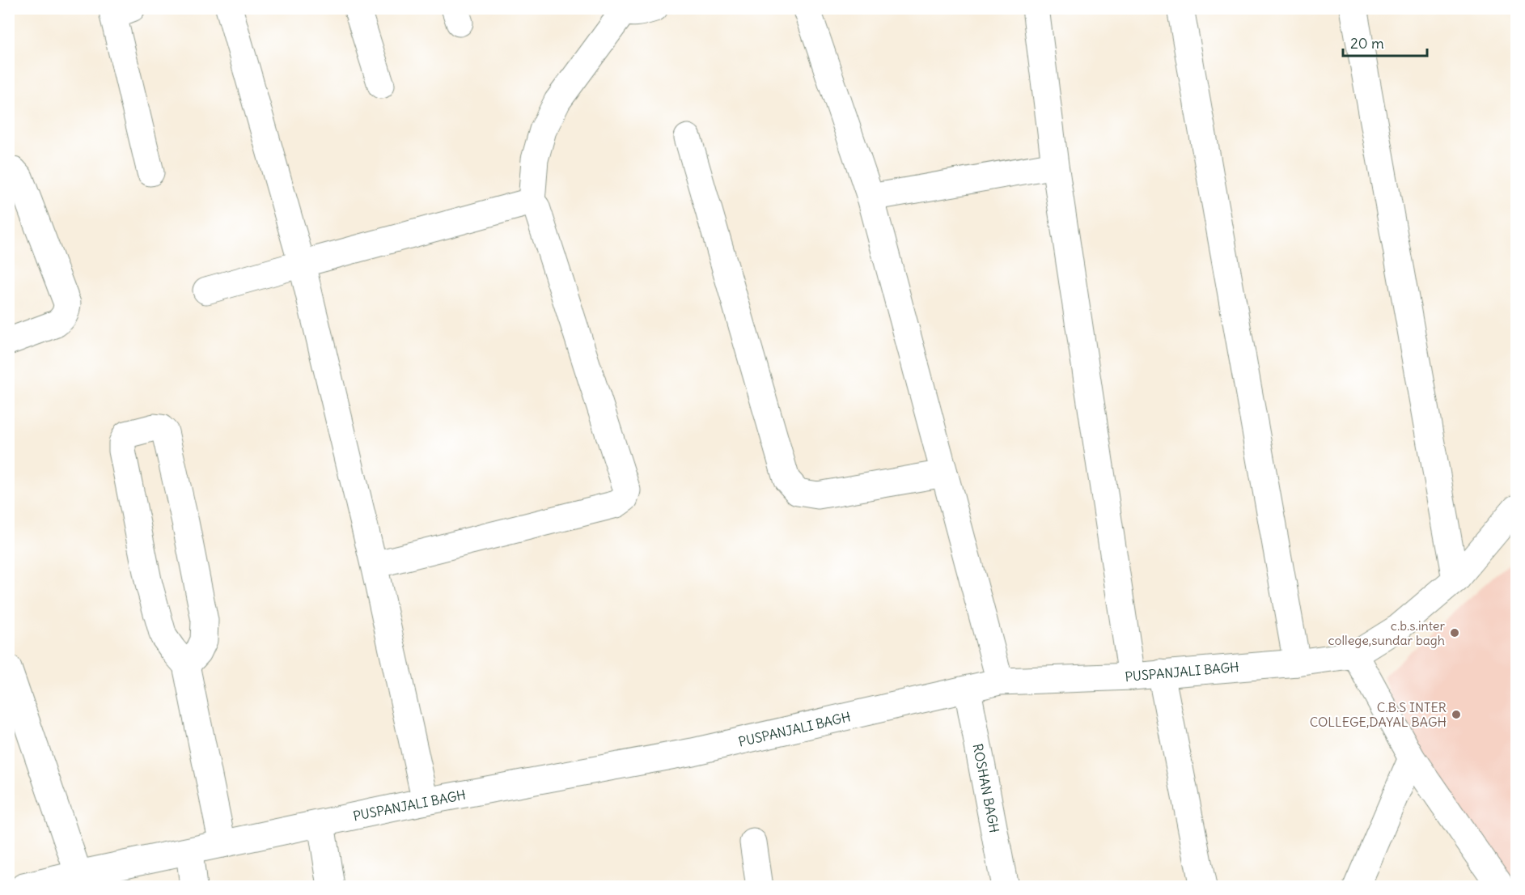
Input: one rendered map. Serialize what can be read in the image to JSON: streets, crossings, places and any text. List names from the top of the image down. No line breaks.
{"streets":{"street":["PUSPANJALI BAGH","ROSHAN BAGH"]},"crossings":[["PUSPANJALI BAGH","ROSHAN BAGH"]],"places":["c.b.s.inter college,sundar bagh","C.B.S INTER COLLEGE,DAYAL BAGH"],"scale_bar":"20 m"}
